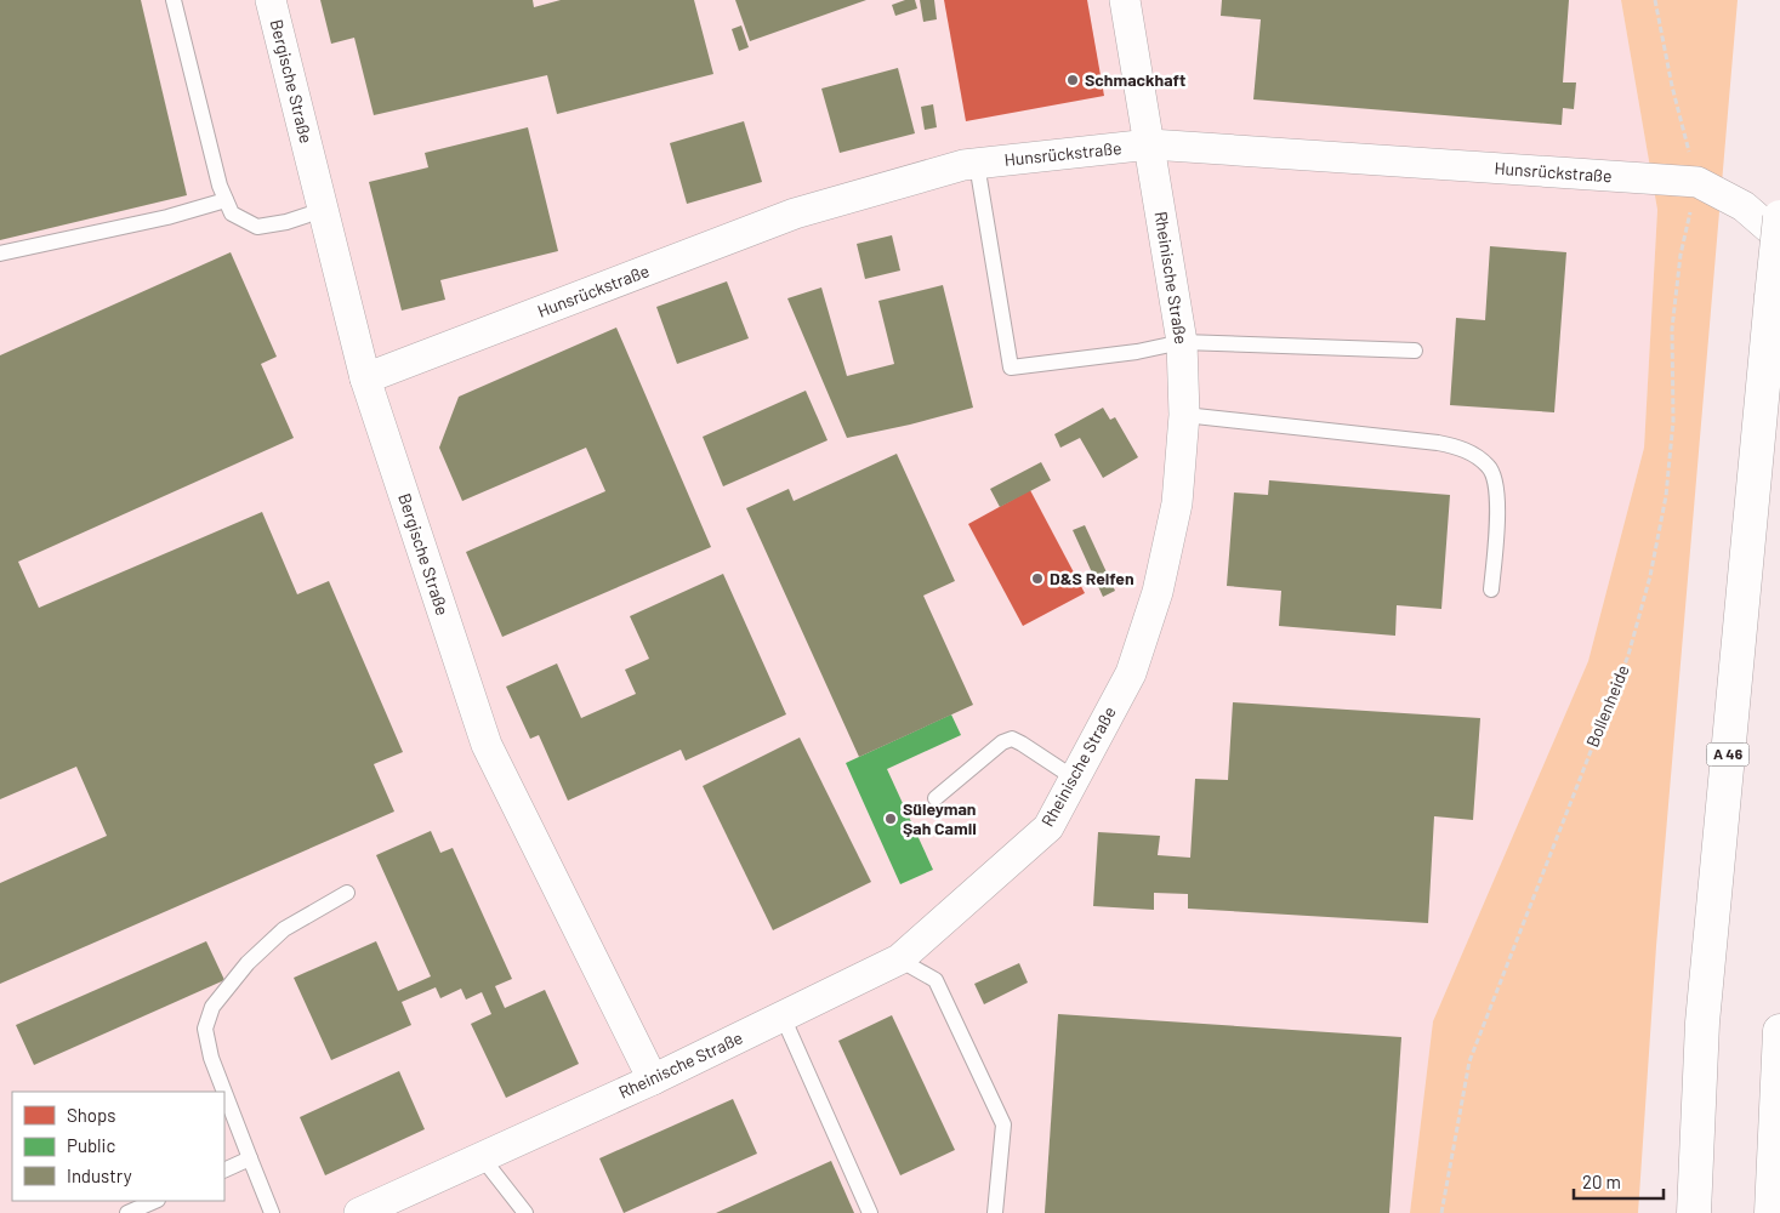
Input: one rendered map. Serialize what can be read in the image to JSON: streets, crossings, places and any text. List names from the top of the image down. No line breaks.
{"streets":{"highway":["A 46"],"street":["Bergische Straße","Hunsrückstraße","Rheinische Straße"],"path":["Bollenheide"]},"crossings":[["Bergische Straße","Hunsrückstraße"],["Bergische Straße","Rheinische Straße"],["Hunsrückstraße","Rheinische Straße"],["Hunsrückstraße","Bollenheide"]],"places":["Schmackhaft","D&S Reifen","Süleyman Şah Camii"],"legend":["Shops","Public","Industry"],"scale_bar":"20 m"}
